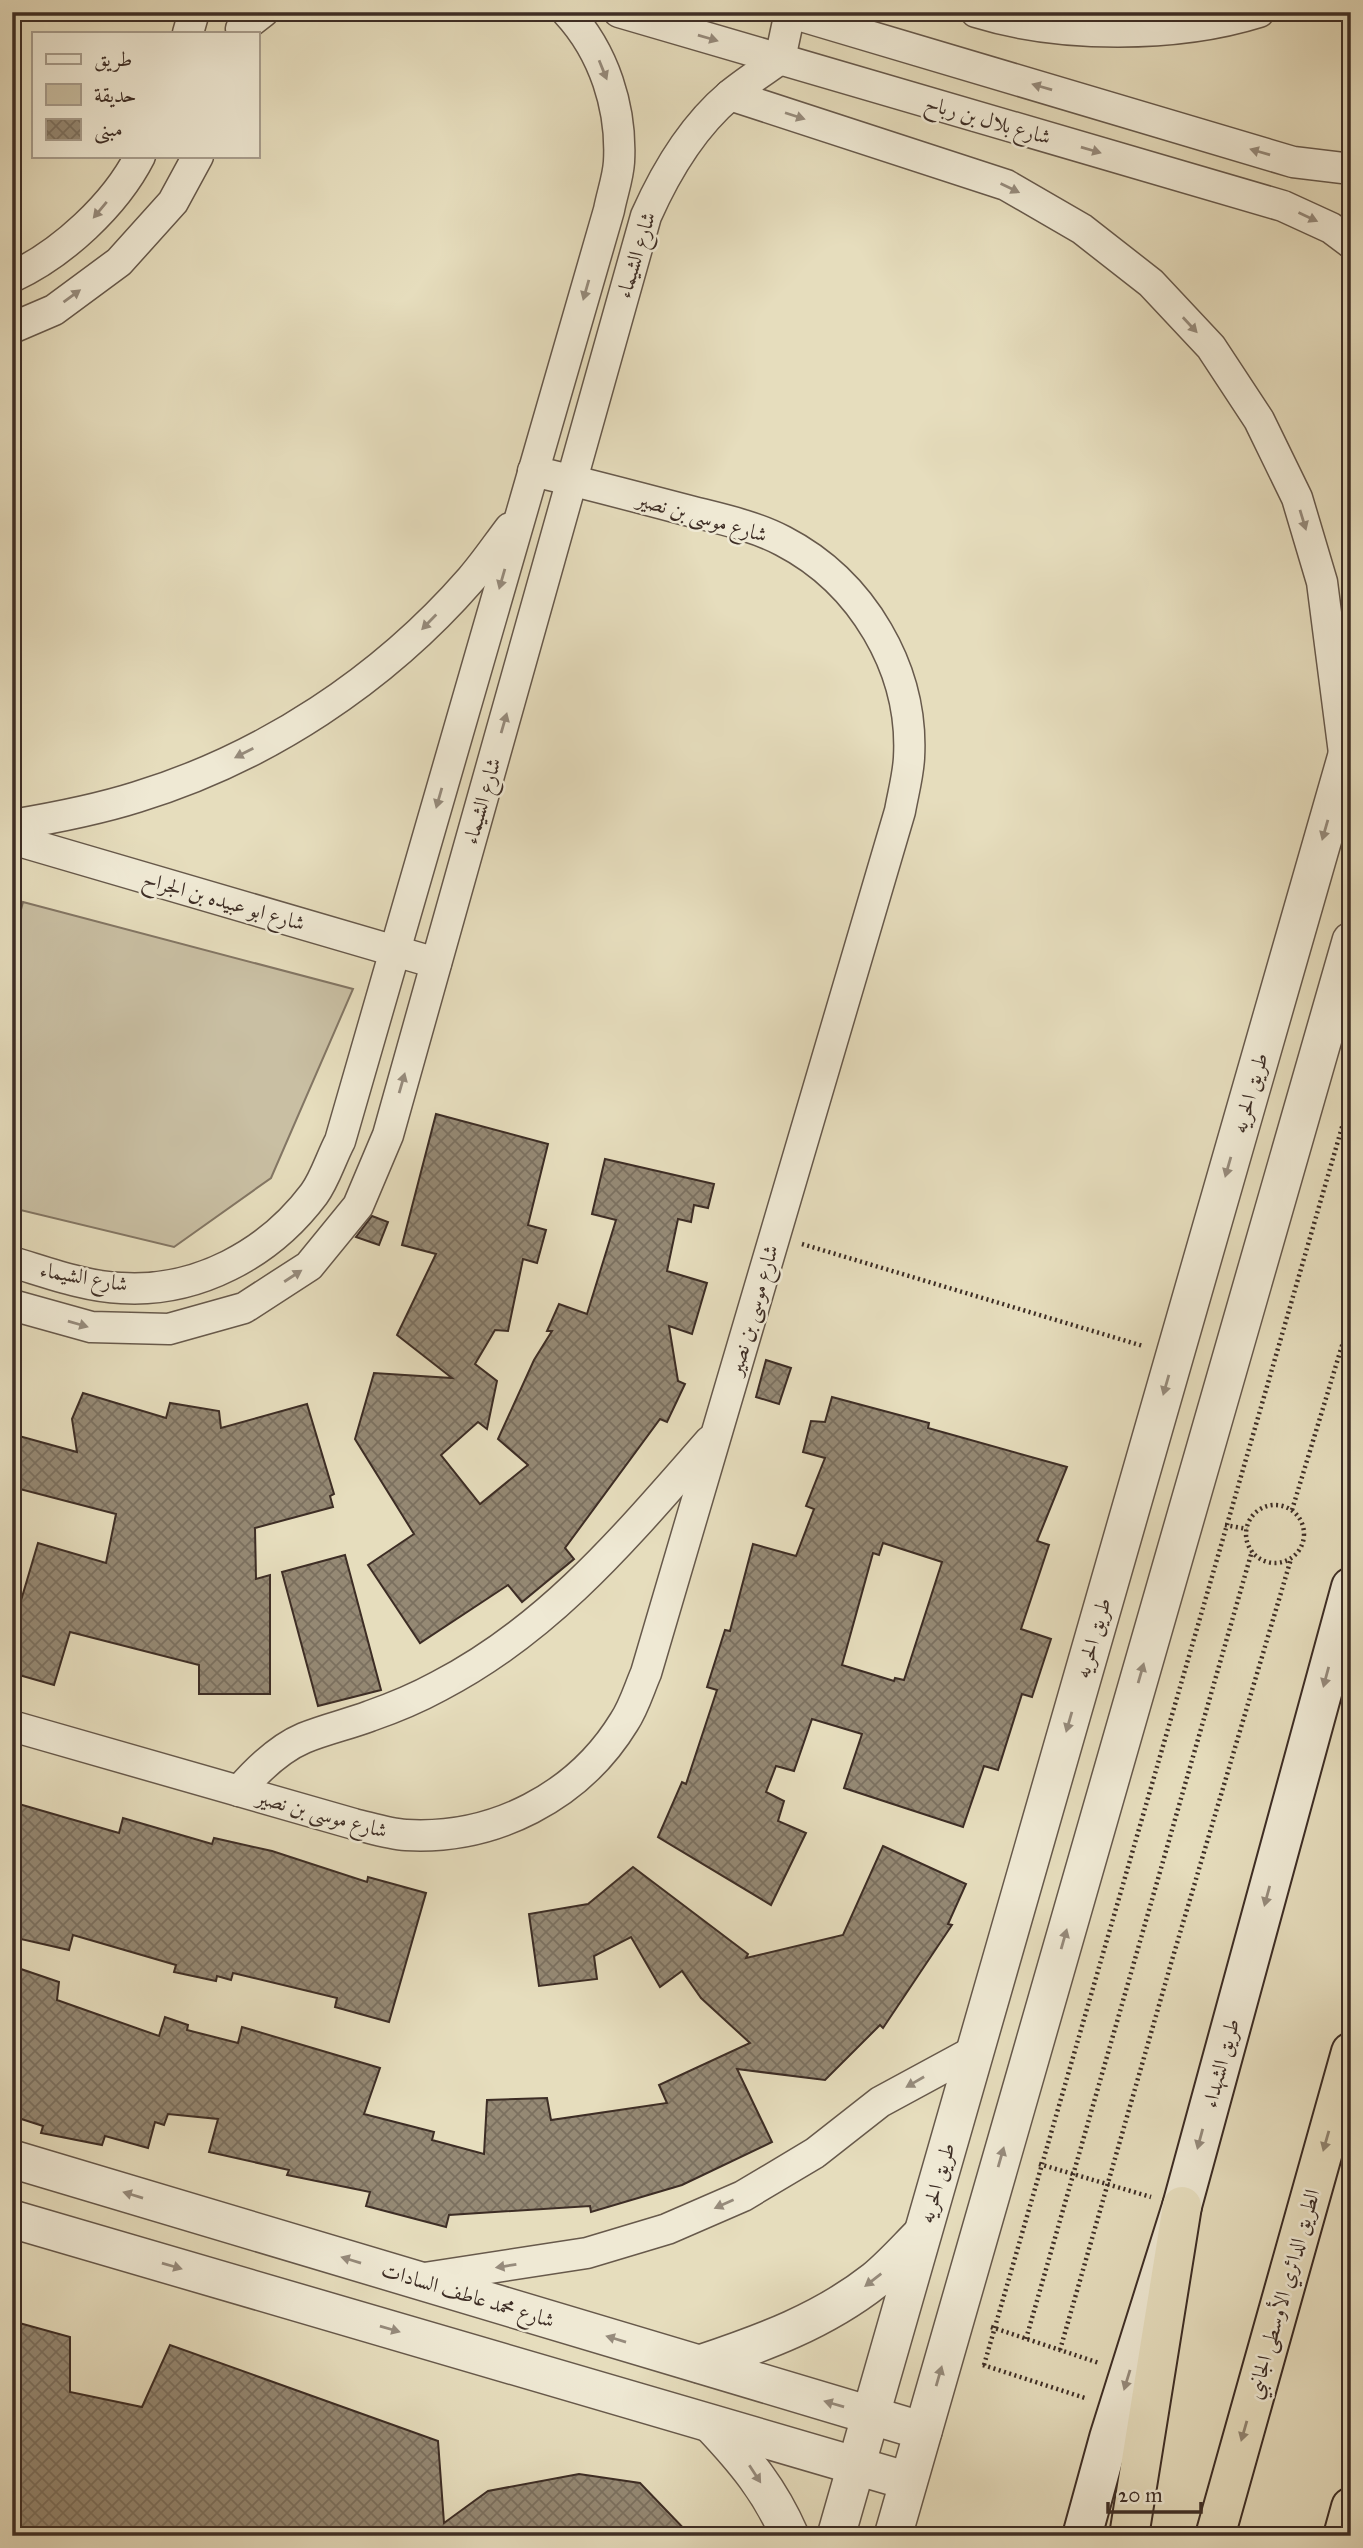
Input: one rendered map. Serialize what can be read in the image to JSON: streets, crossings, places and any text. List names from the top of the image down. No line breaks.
{"streets":{"highway":["الطريق الدائري الأوسطى الجانبي"],"main road":["طريق الشهداء"],"street":["شارع بلال بن رباح","شارع الشيماء","شارع موسى بن نصير","شارع ابو عبيده بن الجراح","طريق الحريه","شارع محمد عاطف السادات"]},"crossings":[["شارع بلال بن رباح","شارع الشيماء"],["شارع الشيماء","شارع موسى بن نصير"],["شارع الشيماء","شارع ابو عبيده بن الجراح"],["طريق الحريه","شارع محمد عاطف السادات"]],"one_way":["طريق الشهداء"],"legend":["طريق","حديقة","مبنى"],"scale_bar":"20 m"}
